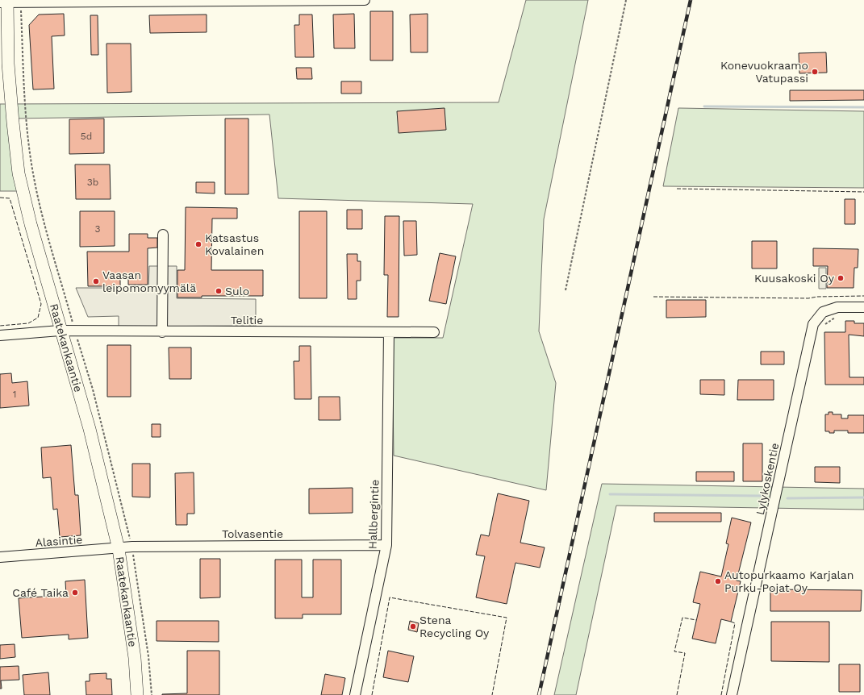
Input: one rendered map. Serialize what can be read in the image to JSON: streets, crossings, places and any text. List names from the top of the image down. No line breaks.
{"streets":{"main road":["Raatekankaantie"],"street":["Telitie","Lylykoskentie","Hallbergintie","Tolvasentie","Alasintie"]},"crossings":[["Telitie","Raatekankaantie"],["Telitie","Hallbergintie"],["Raatekankaantie","Tolvasentie"],["Raatekankaantie","Alasintie"],["Hallbergintie","Tolvasentie"],["Tolvasentie","Alasintie"]],"places":["Konevuokraamo Vatupassi","Katsastus Kovalainen","Kuusakoski Oy","Vaasan leipomomyymälä","Sulo","Autopurkaamo Karjalan Purku-Pojat Oy","Café Taika","Stena Recycling Oy"],"house_numbers":["5d","3b","3","1"]}
